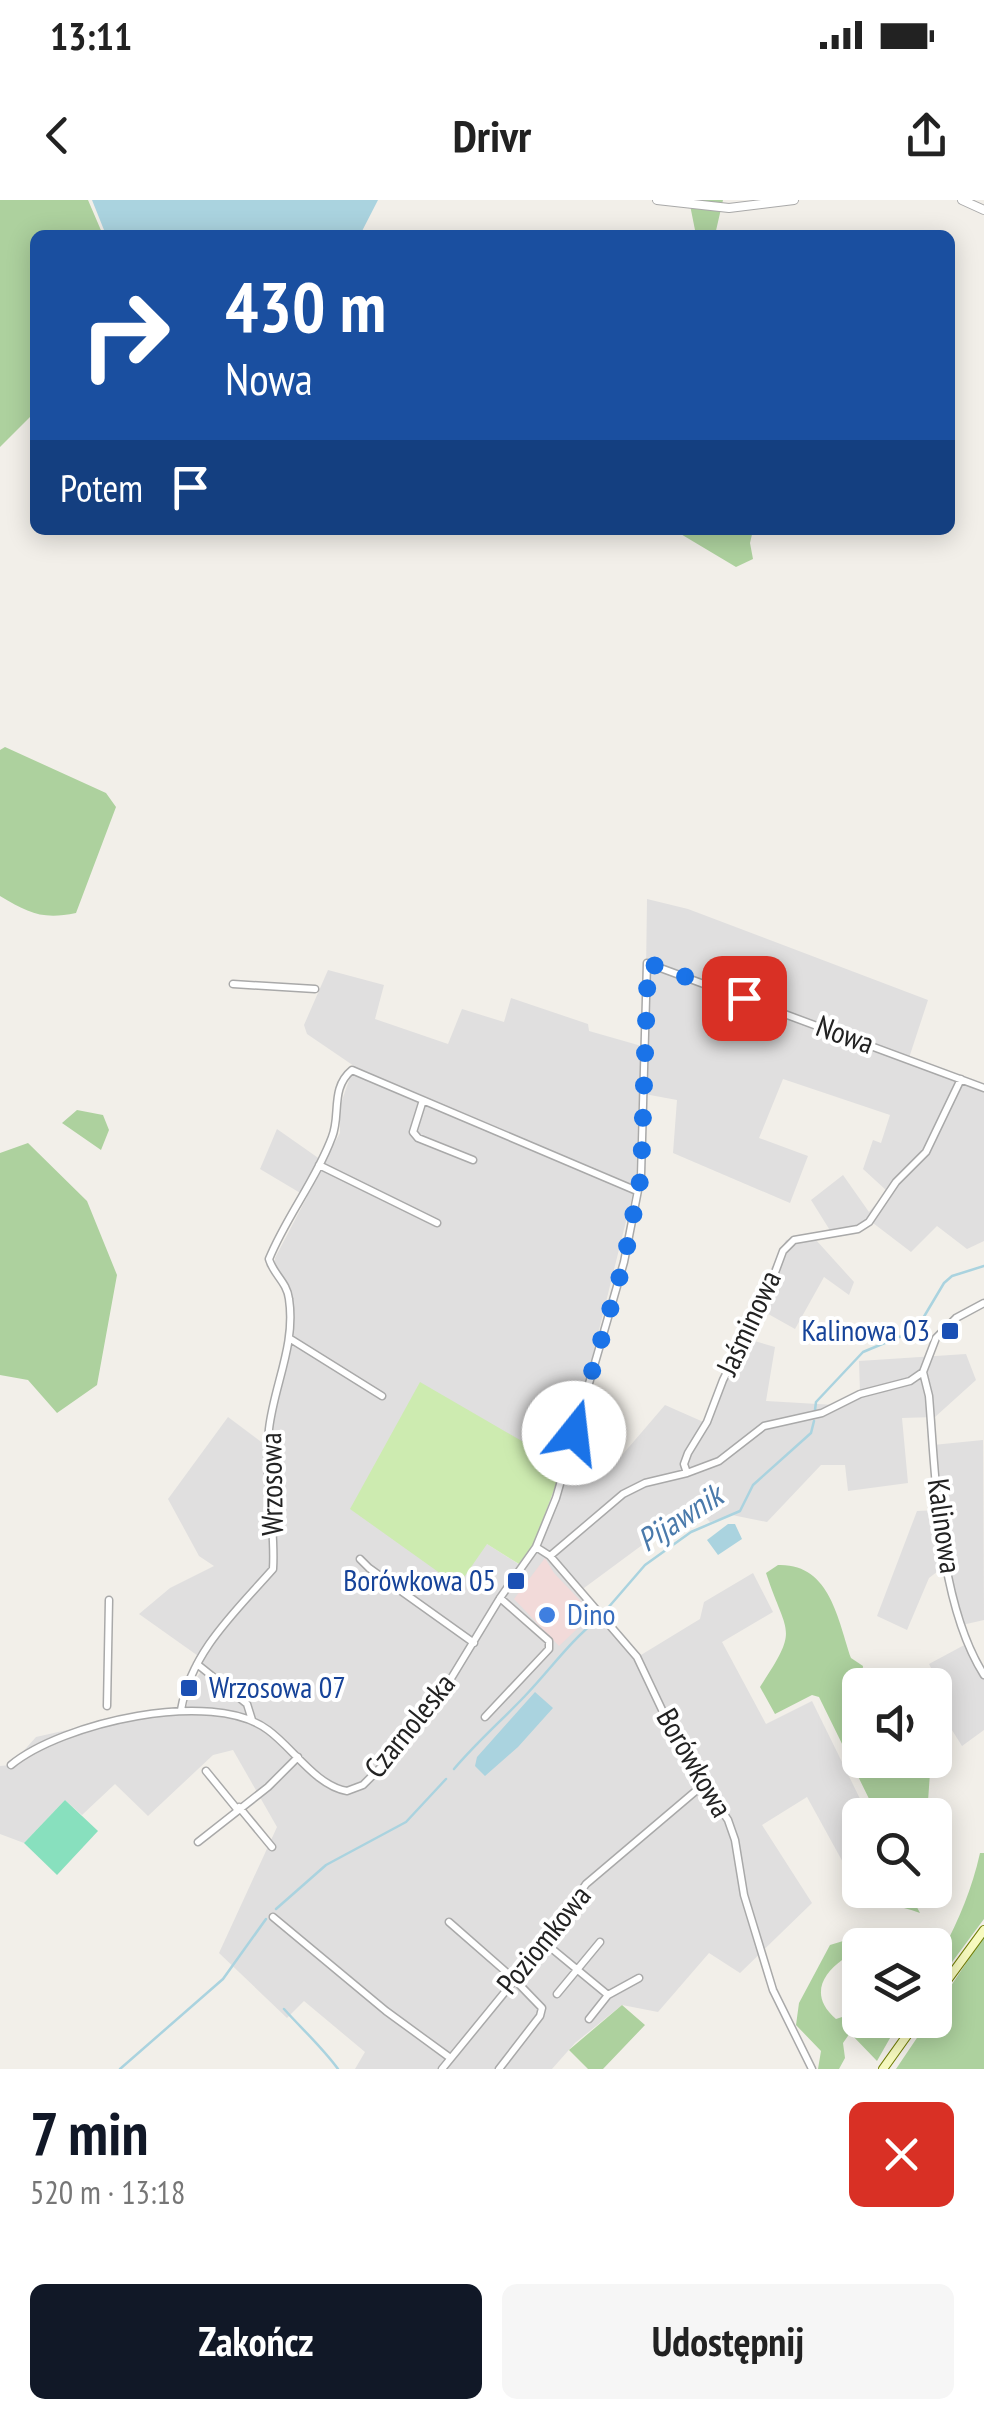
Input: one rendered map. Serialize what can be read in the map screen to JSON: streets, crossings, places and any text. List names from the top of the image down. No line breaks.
{"streets":{"street":["Nowa","Jaśminowa","Wrzosowa","Kalinowa","Czarnoleska","Borówkowa","Poziomkowa"]},"crossings":[["Nowa","Jaśminowa"],["Nowa","Wrzosowa"],["Nowa","Czarnoleska"],["Nowa","Borówkowa"],["Czarnoleska","Borówkowa"],["Borówkowa","Poziomkowa"]],"water":["Pijawnik"],"places":{"transit":["Kalinowa 03","Borówkowa 05","Wrzosowa 07"],"other":["Dino"]},"page":{"status":"13:11","header":"Drivr","turn":["430 m","Nowa"],"then":"Potem","heading":["7 min","520 m · 13:18"],"buttons":["Zakończ","Udostępnij"]}}
